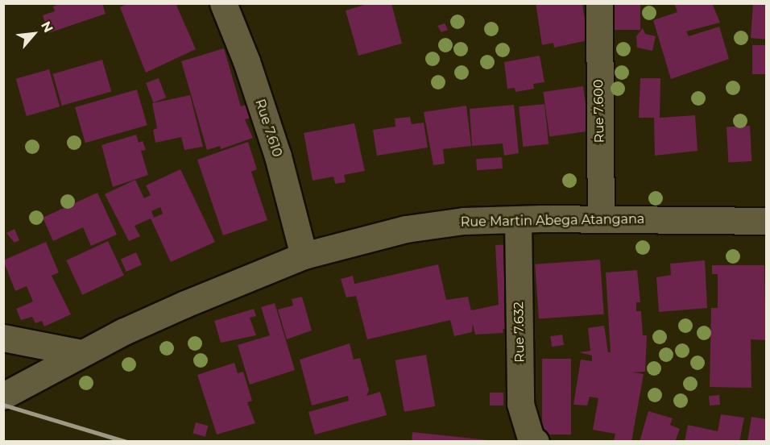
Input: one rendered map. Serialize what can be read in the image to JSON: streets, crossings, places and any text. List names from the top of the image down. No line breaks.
{"streets":{"main road":["Rue 7.600","Rue 7.610","Rue Martin Abega Atangana","Rue 7.632"]},"crossings":[["Rue 7.600","Rue Martin Abega Atangana"],["Rue 7.610","Rue Martin Abega Atangana"],["Rue Martin Abega Atangana","Rue 7.632"]],"north":"top right"}
